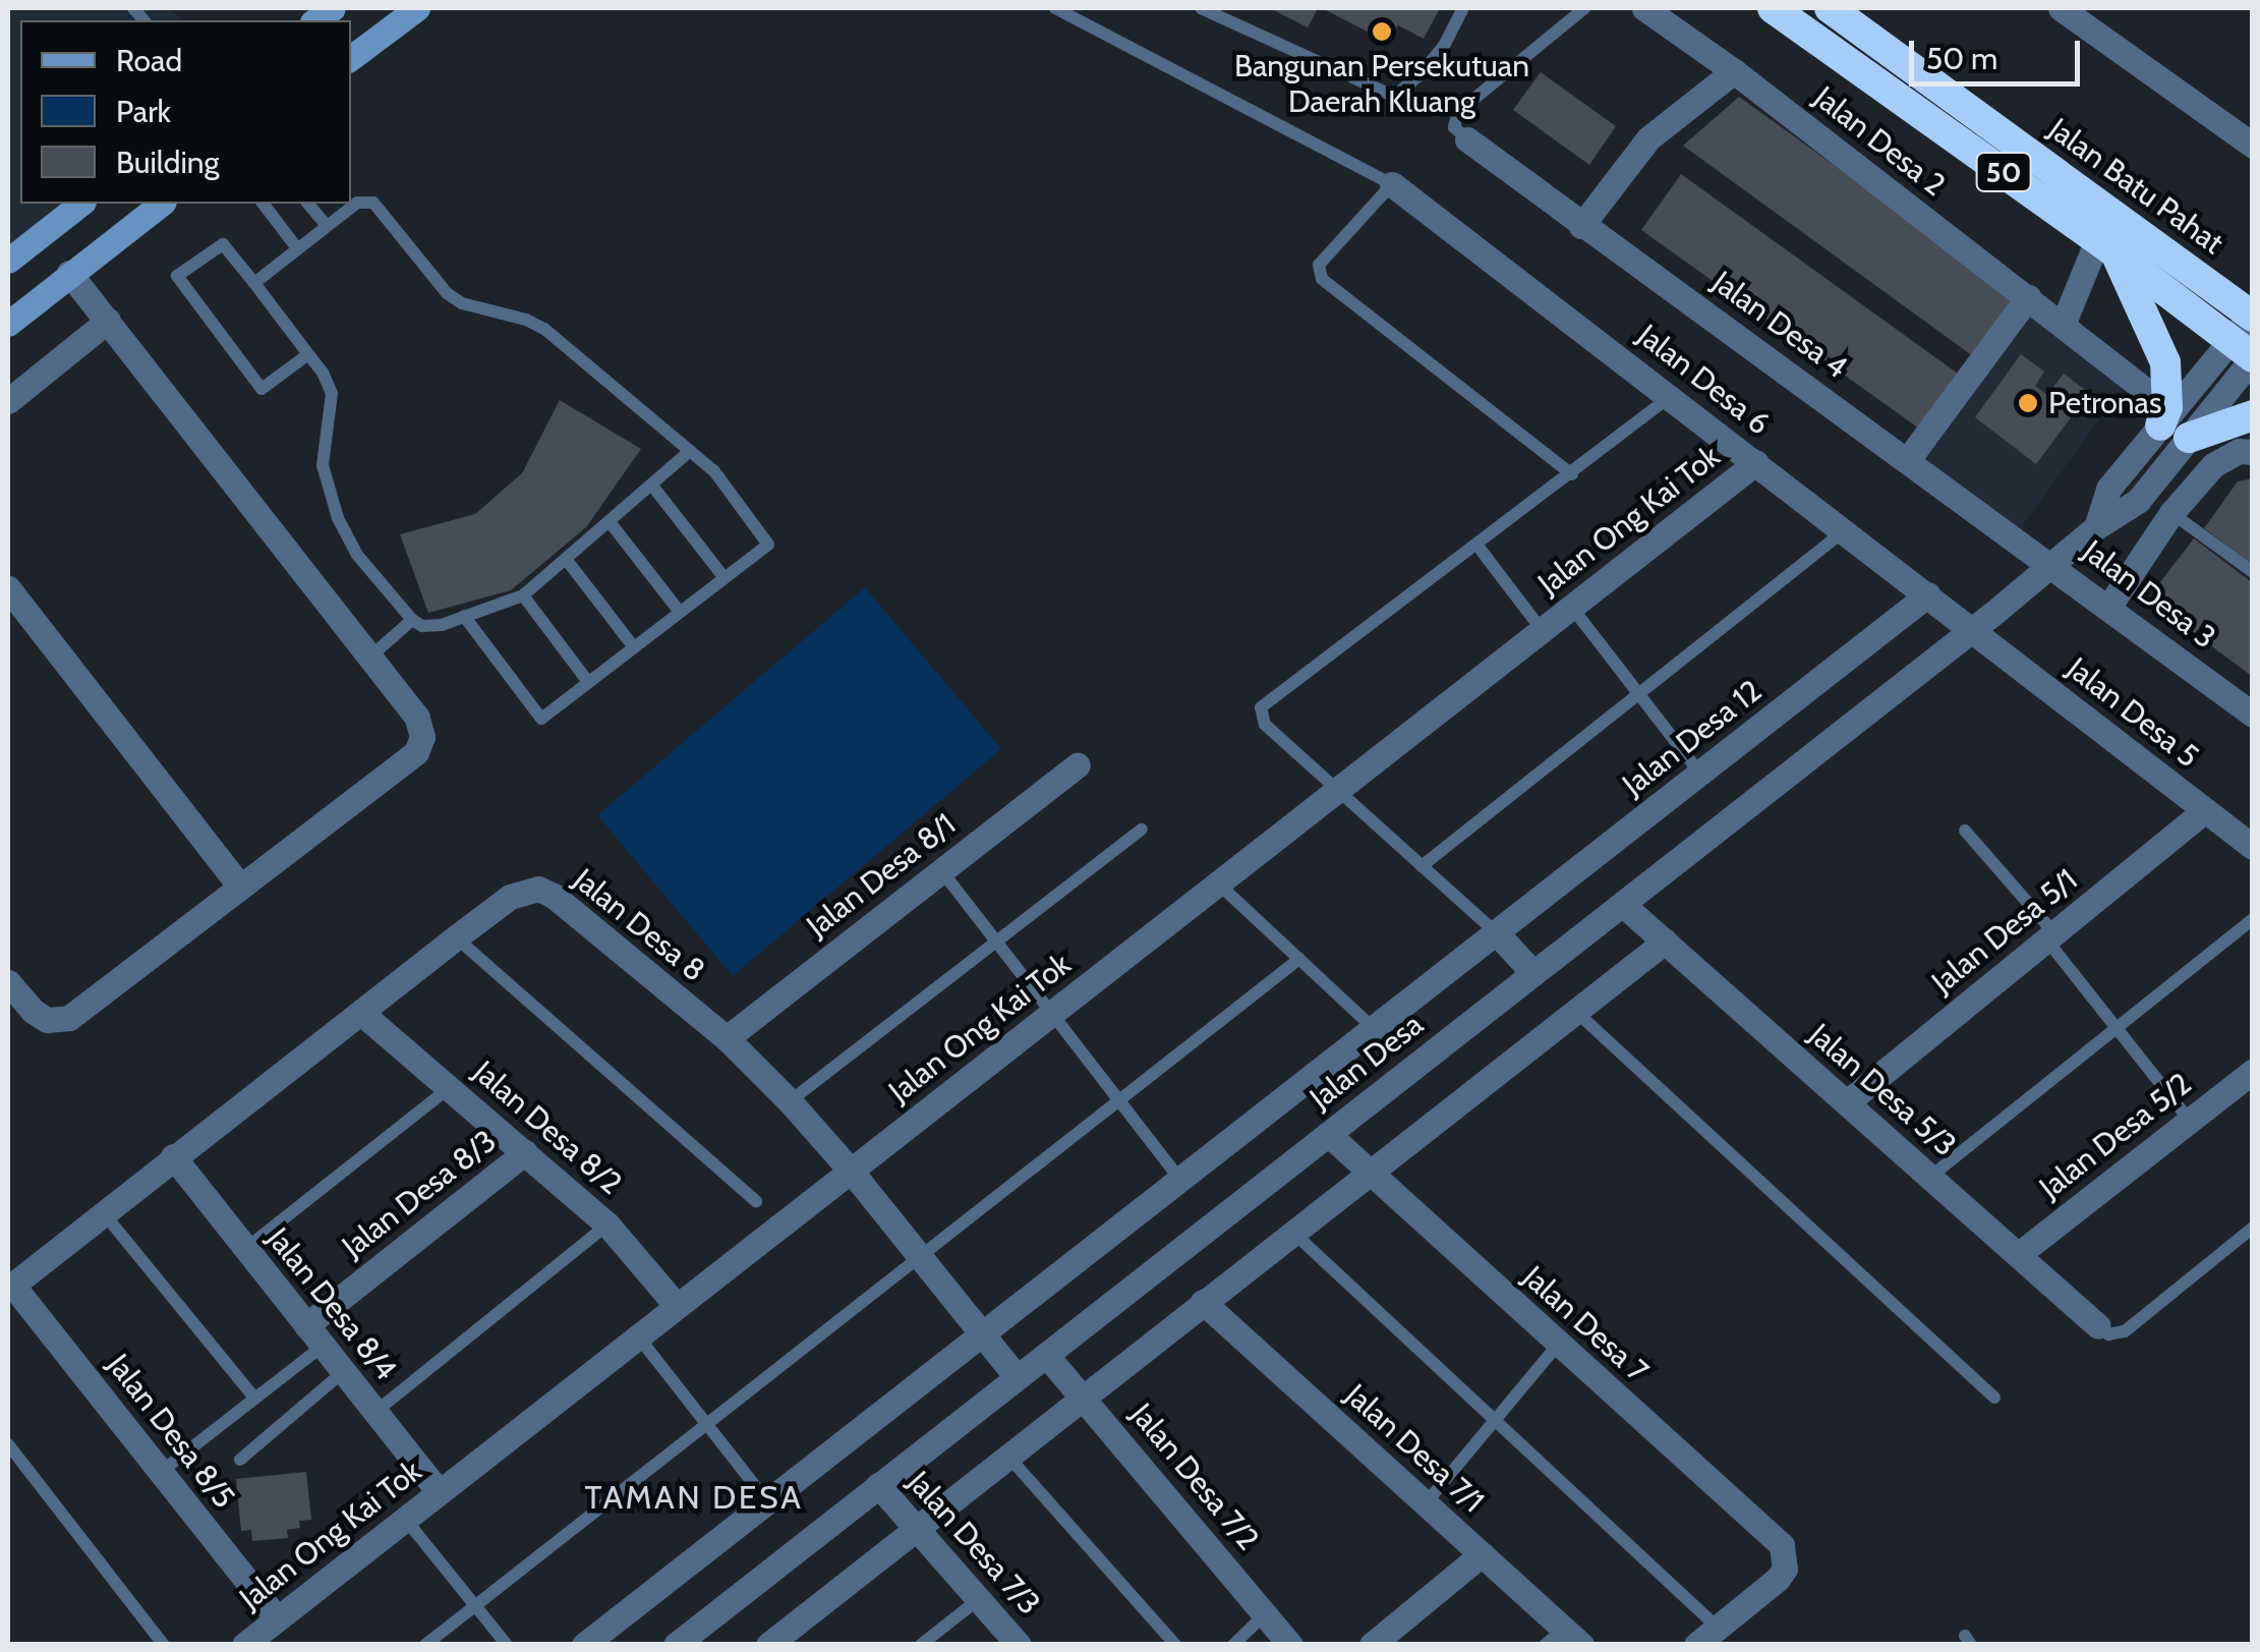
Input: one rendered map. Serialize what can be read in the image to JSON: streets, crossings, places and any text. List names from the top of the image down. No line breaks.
{"streets":{"highway":["50","Jalan Batu Pahat"],"street":["Jalan Desa 2","Jalan Desa 4","Jalan Desa 6","Jalan Ong Kai Tok","Jalan Desa 3","Jalan Desa 5","Jalan Desa 12","Jalan Desa 8/1","Jalan Desa 8","Jalan Desa 5/1","Jalan Desa","Jalan Desa 5/3","Jalan Desa 8/2","Jalan Desa 5/2","Jalan Desa 8/3","Jalan Desa 8/4","Jalan Desa 7","Jalan Desa 8/5","Jalan Desa 7/1","Jalan Desa 7/2","Jalan Desa 7/3"]},"crossings":[["Jalan Desa 2","Jalan Desa"],["50","Jalan Desa"],["Jalan Batu Pahat","Jalan Desa"],["Jalan Desa 4","Jalan Desa 3"],["Jalan Desa 4","Jalan Desa"],["Jalan Desa 6","Jalan Ong Kai Tok"],["Jalan Desa 6","Jalan Desa 5"],["Jalan Desa 6","Jalan Desa 12"],["Jalan Desa 6","Jalan Desa"],["Jalan Ong Kai Tok","Jalan Desa 8"],["Jalan Ong Kai Tok","Jalan Desa 8/2"],["Jalan Ong Kai Tok","Jalan Desa 8/4"],["Jalan Ong Kai Tok","Jalan Desa 8/5"],["Jalan Desa 3","Jalan Desa"],["Jalan Desa 5","Jalan Desa 5/1"],["Jalan Desa 5","Jalan Desa"],["Jalan Desa 12","Jalan Desa"],["Jalan Desa 8/1","Jalan Desa 8"],["Jalan Desa 8","Jalan Desa"],["Jalan Desa 8","Jalan Desa 8/2"],["Jalan Desa 8","Jalan Desa 8/4"],["Jalan Desa 8","Jalan Desa 8/5"],["Jalan Desa 5/1","Jalan Desa 5/3"],["Jalan Desa","Jalan Desa 5/3"],["Jalan Desa","Jalan Desa 7"],["Jalan Desa","Jalan Desa 7/2"],["Jalan Desa","Jalan Desa 7/3"],["Jalan Desa 5/3","Jalan Desa 5/2"],["Jalan Desa 8/2","Jalan Desa 8/3"],["Jalan Desa 8/3","Jalan Desa 8/4"]],"districts":["TAMAN DESA"],"places":["Bangunan Persekutuan Daerah Kluang","Petronas"],"legend":["Road","Park","Building"],"scale_bar":"50 m"}
